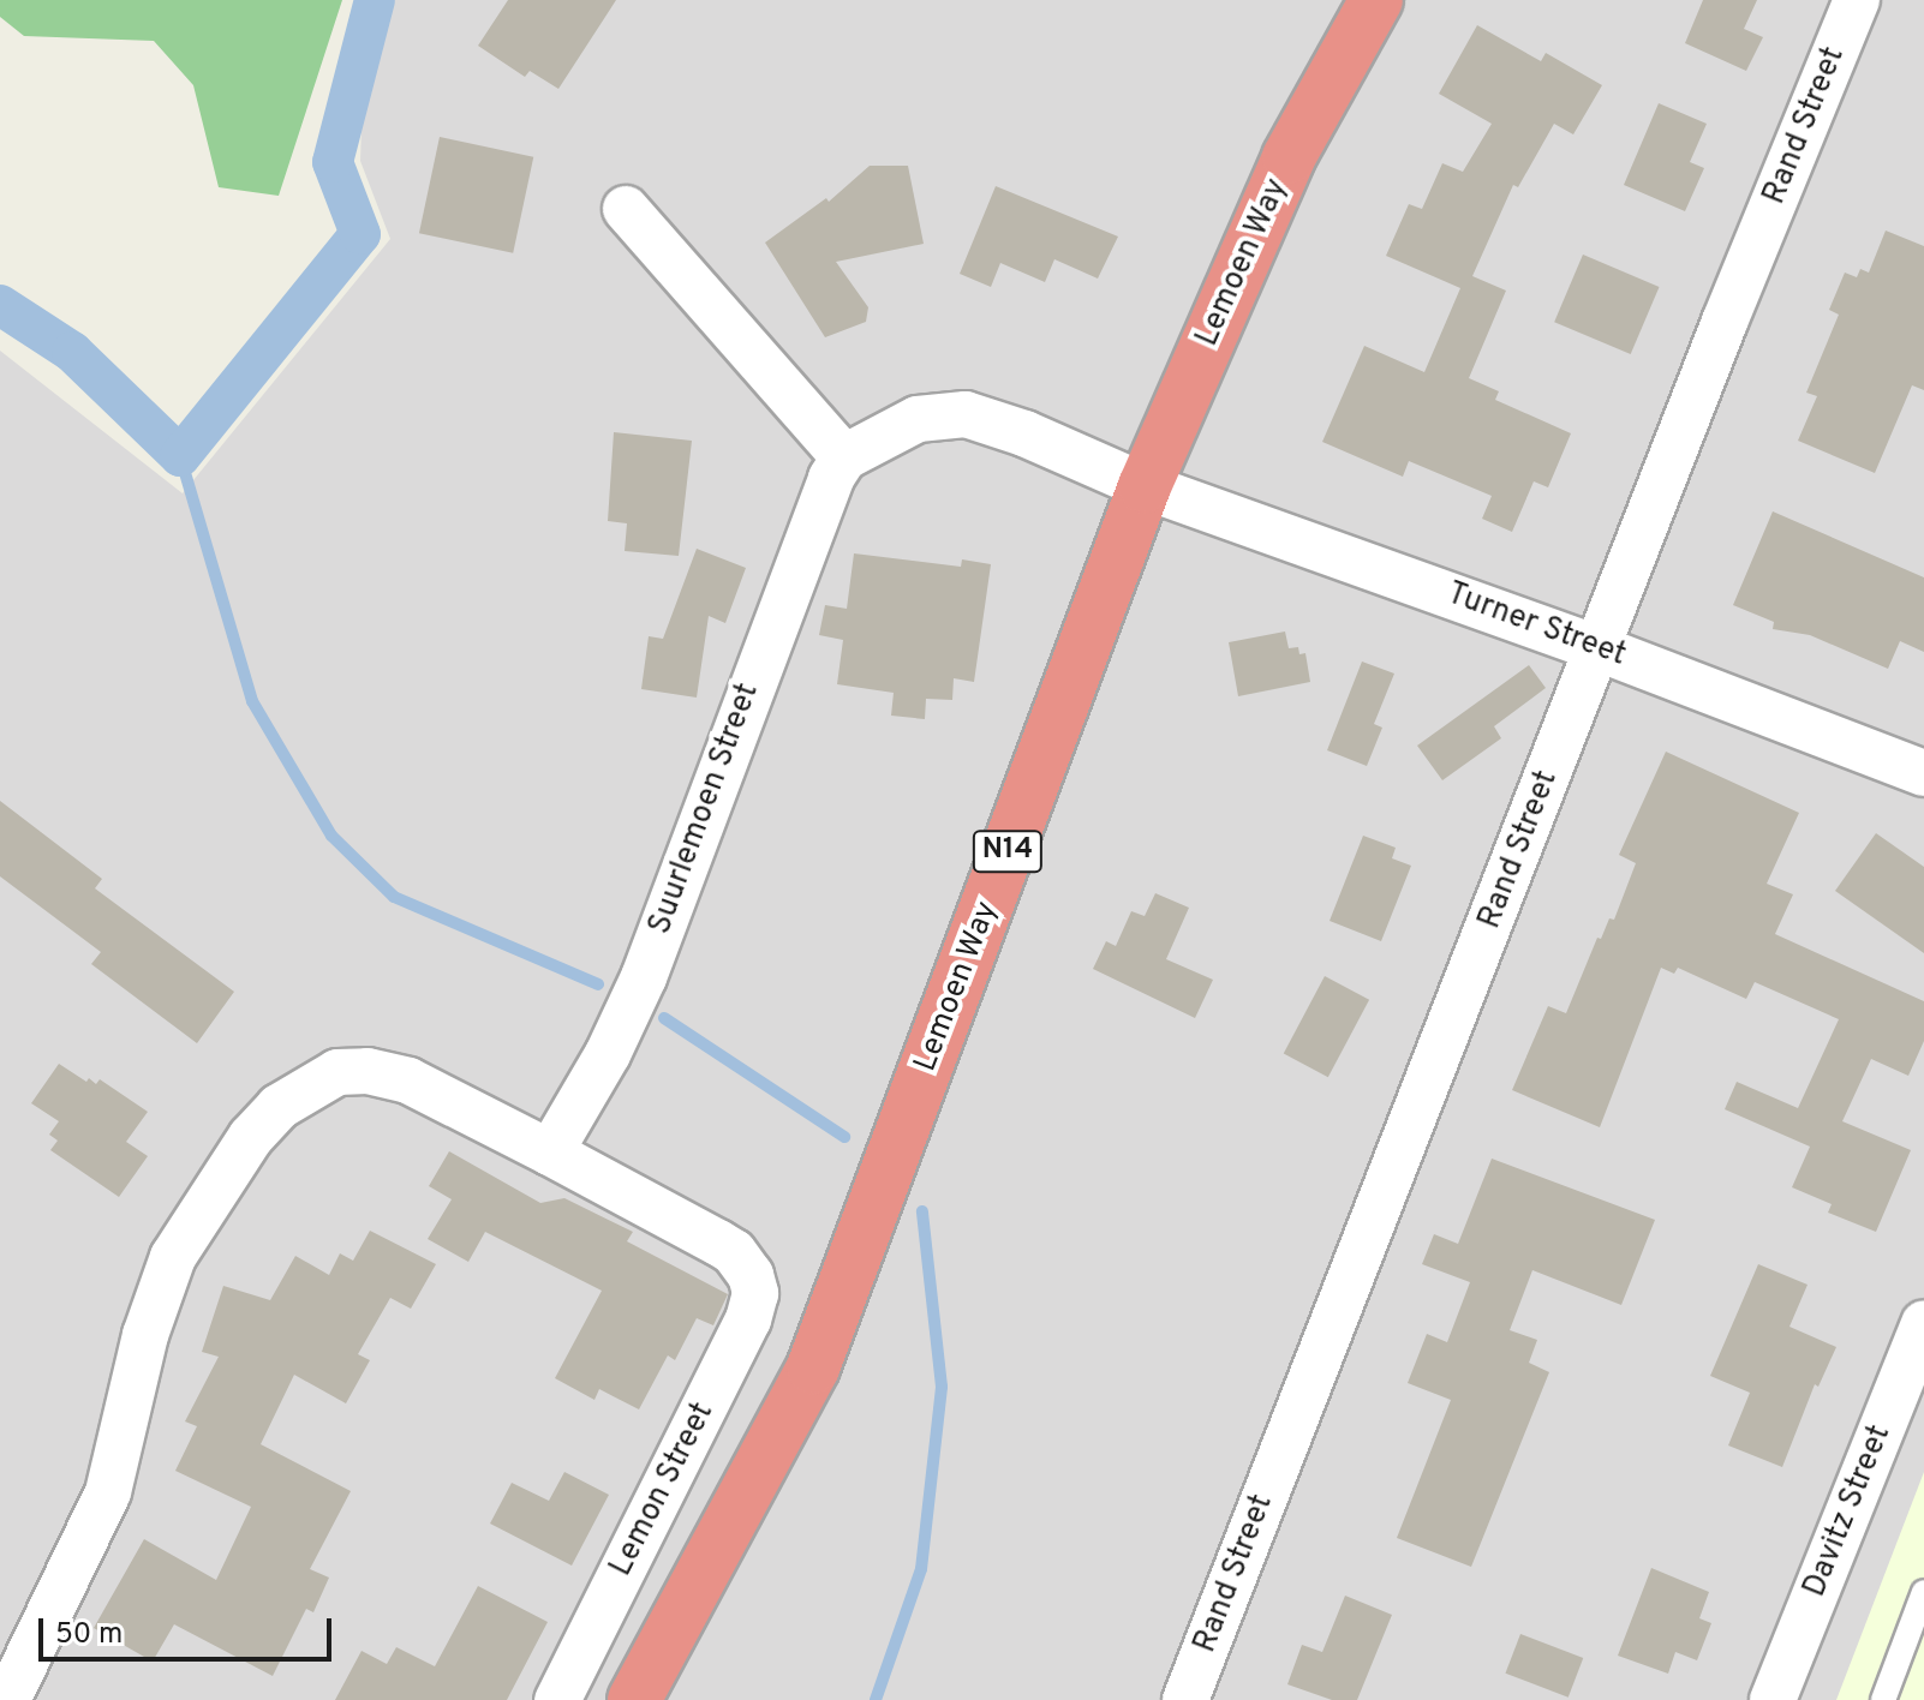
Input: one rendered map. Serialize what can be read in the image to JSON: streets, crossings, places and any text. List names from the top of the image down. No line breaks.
{"streets":{"highway":["Lemoen Way","N14"],"street":["Rand Street","Turner Street","Suurlemoen Street","Lemon Street","Davitz Street"]},"crossings":[["Rand Street","Turner Street"],["Lemoen Way","Turner Street"],["Suurlemoen Street","Lemon Street"]],"scale_bar":"50 m"}
